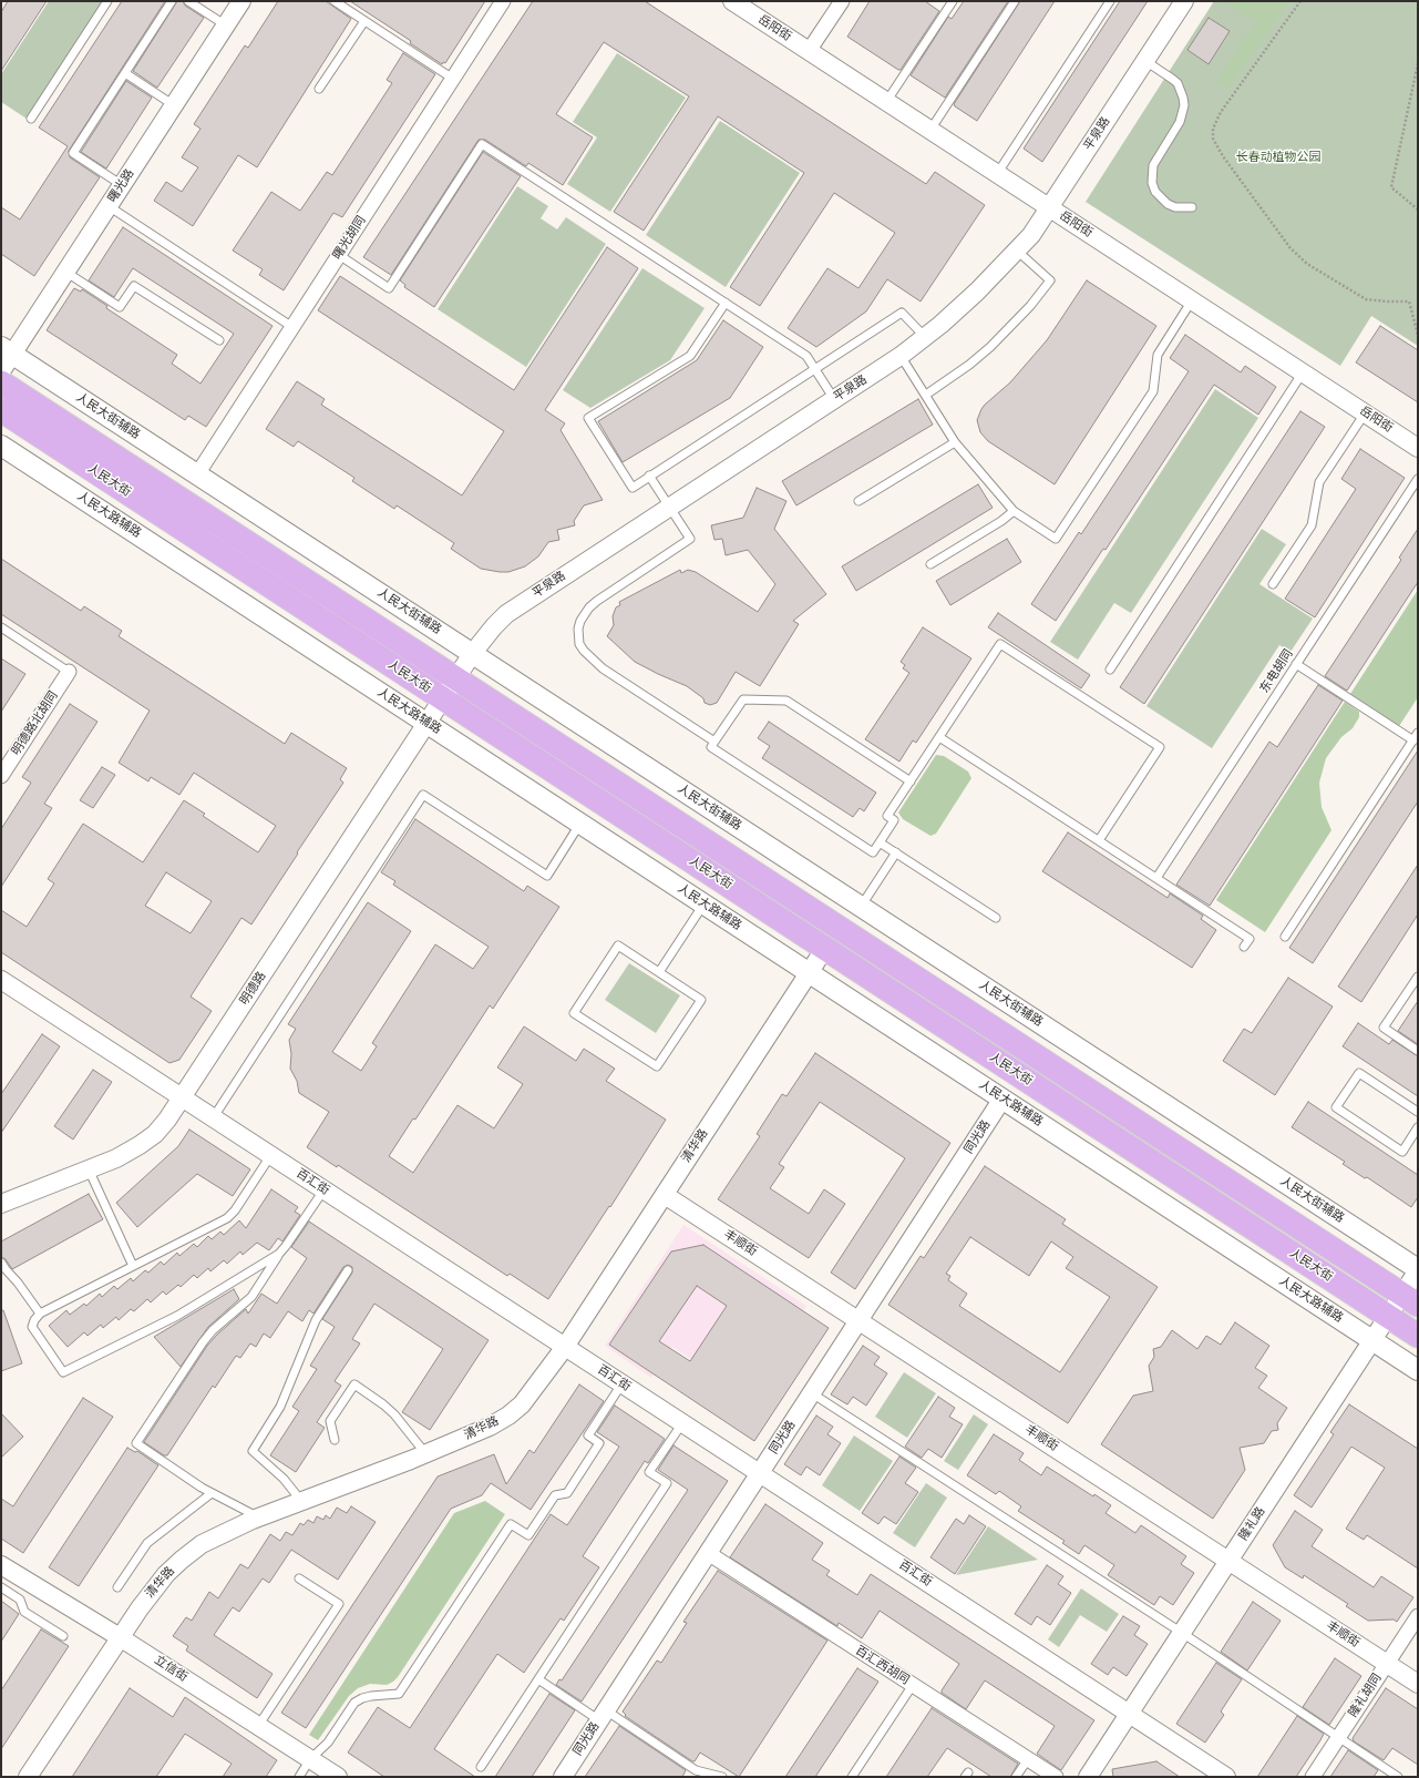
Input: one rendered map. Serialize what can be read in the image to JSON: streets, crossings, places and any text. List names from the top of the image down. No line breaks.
{"streets":{"main road":["人民大街辅路","人民大街","人民大路辅路"],"street":["岳阳街","平泉路","曙光路","曙光胡同","明德路北胡同","明德路","同光路","清华路","百汇街","丰顺街","隆礼路","百汇西胡同","立信街","隆礼胡同"],"lane":["东电胡同"]},"crossings":[["岳阳街","平泉路"],["平泉路","人民大街辅路"],["平泉路","人民大街"],["平泉路","明德路"],["曙光路","人民大街辅路"],["曙光胡同","人民大街辅路"],["人民大街辅路","隆礼路"],["人民大街","明德路"],["人民大街","清华路"],["人民大街","隆礼路"],["人民大路辅路","明德路"],["人民大路辅路","同光路"],["人民大路辅路","清华路"],["人民大路辅路","隆礼路"],["明德路","百汇街"],["同光路","百汇街"],["同光路","丰顺街"],["同光路","百汇西胡同"],["清华路","百汇街"],["清华路","丰顺街"],["清华路","立信街"],["百汇街","隆礼路"],["丰顺街","隆礼路"],["丰顺街","隆礼胡同"]],"parks":["长春动植物公园"]}
